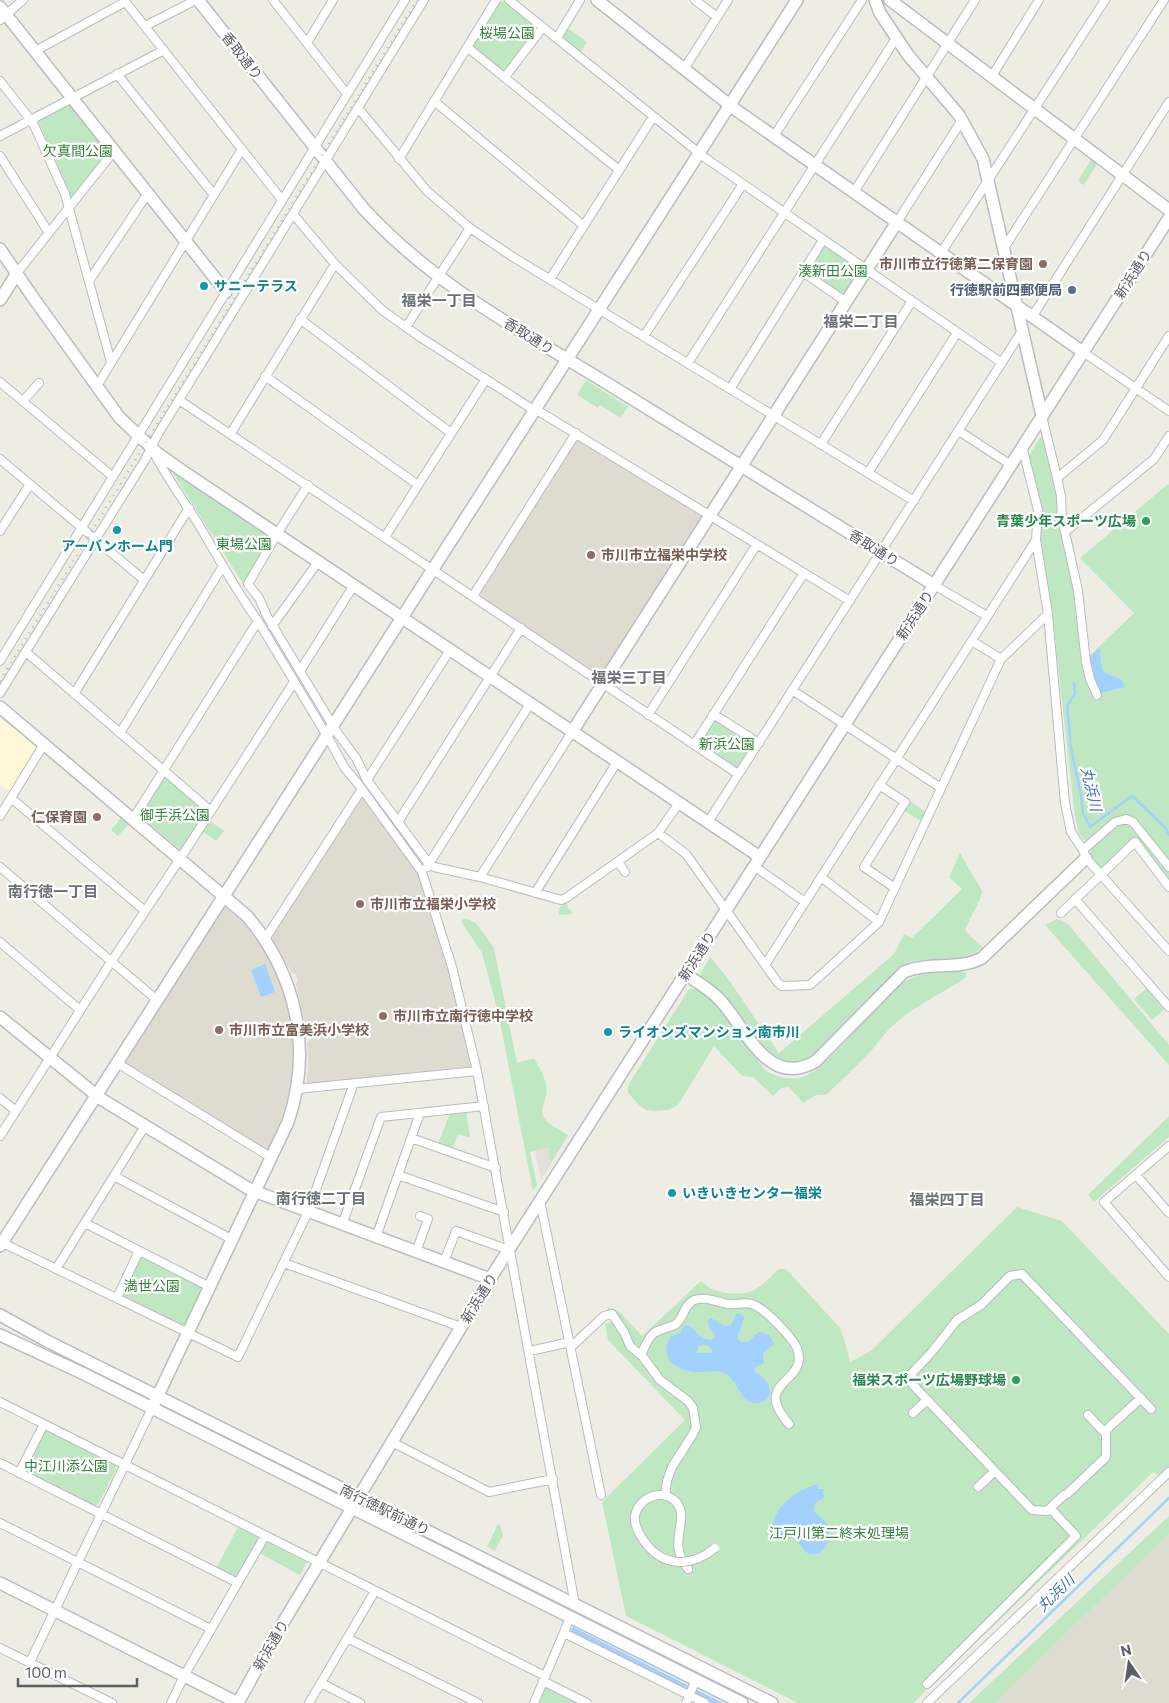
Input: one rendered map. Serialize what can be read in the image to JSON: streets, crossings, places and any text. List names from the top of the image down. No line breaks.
{"streets":{"street":["香取通り","新浜通り","南行徳駅前通り"]},"crossings":[["香取通り","新浜通り"],["新浜通り","南行徳駅前通り"]],"districts":["福栄一丁目","福栄二丁目","福栄三丁目","南行徳一丁目","南行徳二丁目","福栄四丁目"],"water":["丸浜川"],"parks":["桜場公園","欠真間公園","湊新田公園","東場公園","新浜公園","御手浜公園","満世公園","中江川添公園","江戸川第二終末処理場"],"places":["市川市立行徳第二保育園","サニーテラス","行徳駅前四郵便局","青葉少年スポーツ広場","アーバンホーム門","市川市立福栄中学校","仁保育園","市川市立福栄小学校","市川市立南行徳中学校","市川市立富美浜小学校","ライオンズマンション南市川","いきいきセンター福栄","福栄スポーツ広場野球場"],"scale_bar":"100 m","north":"top"}
